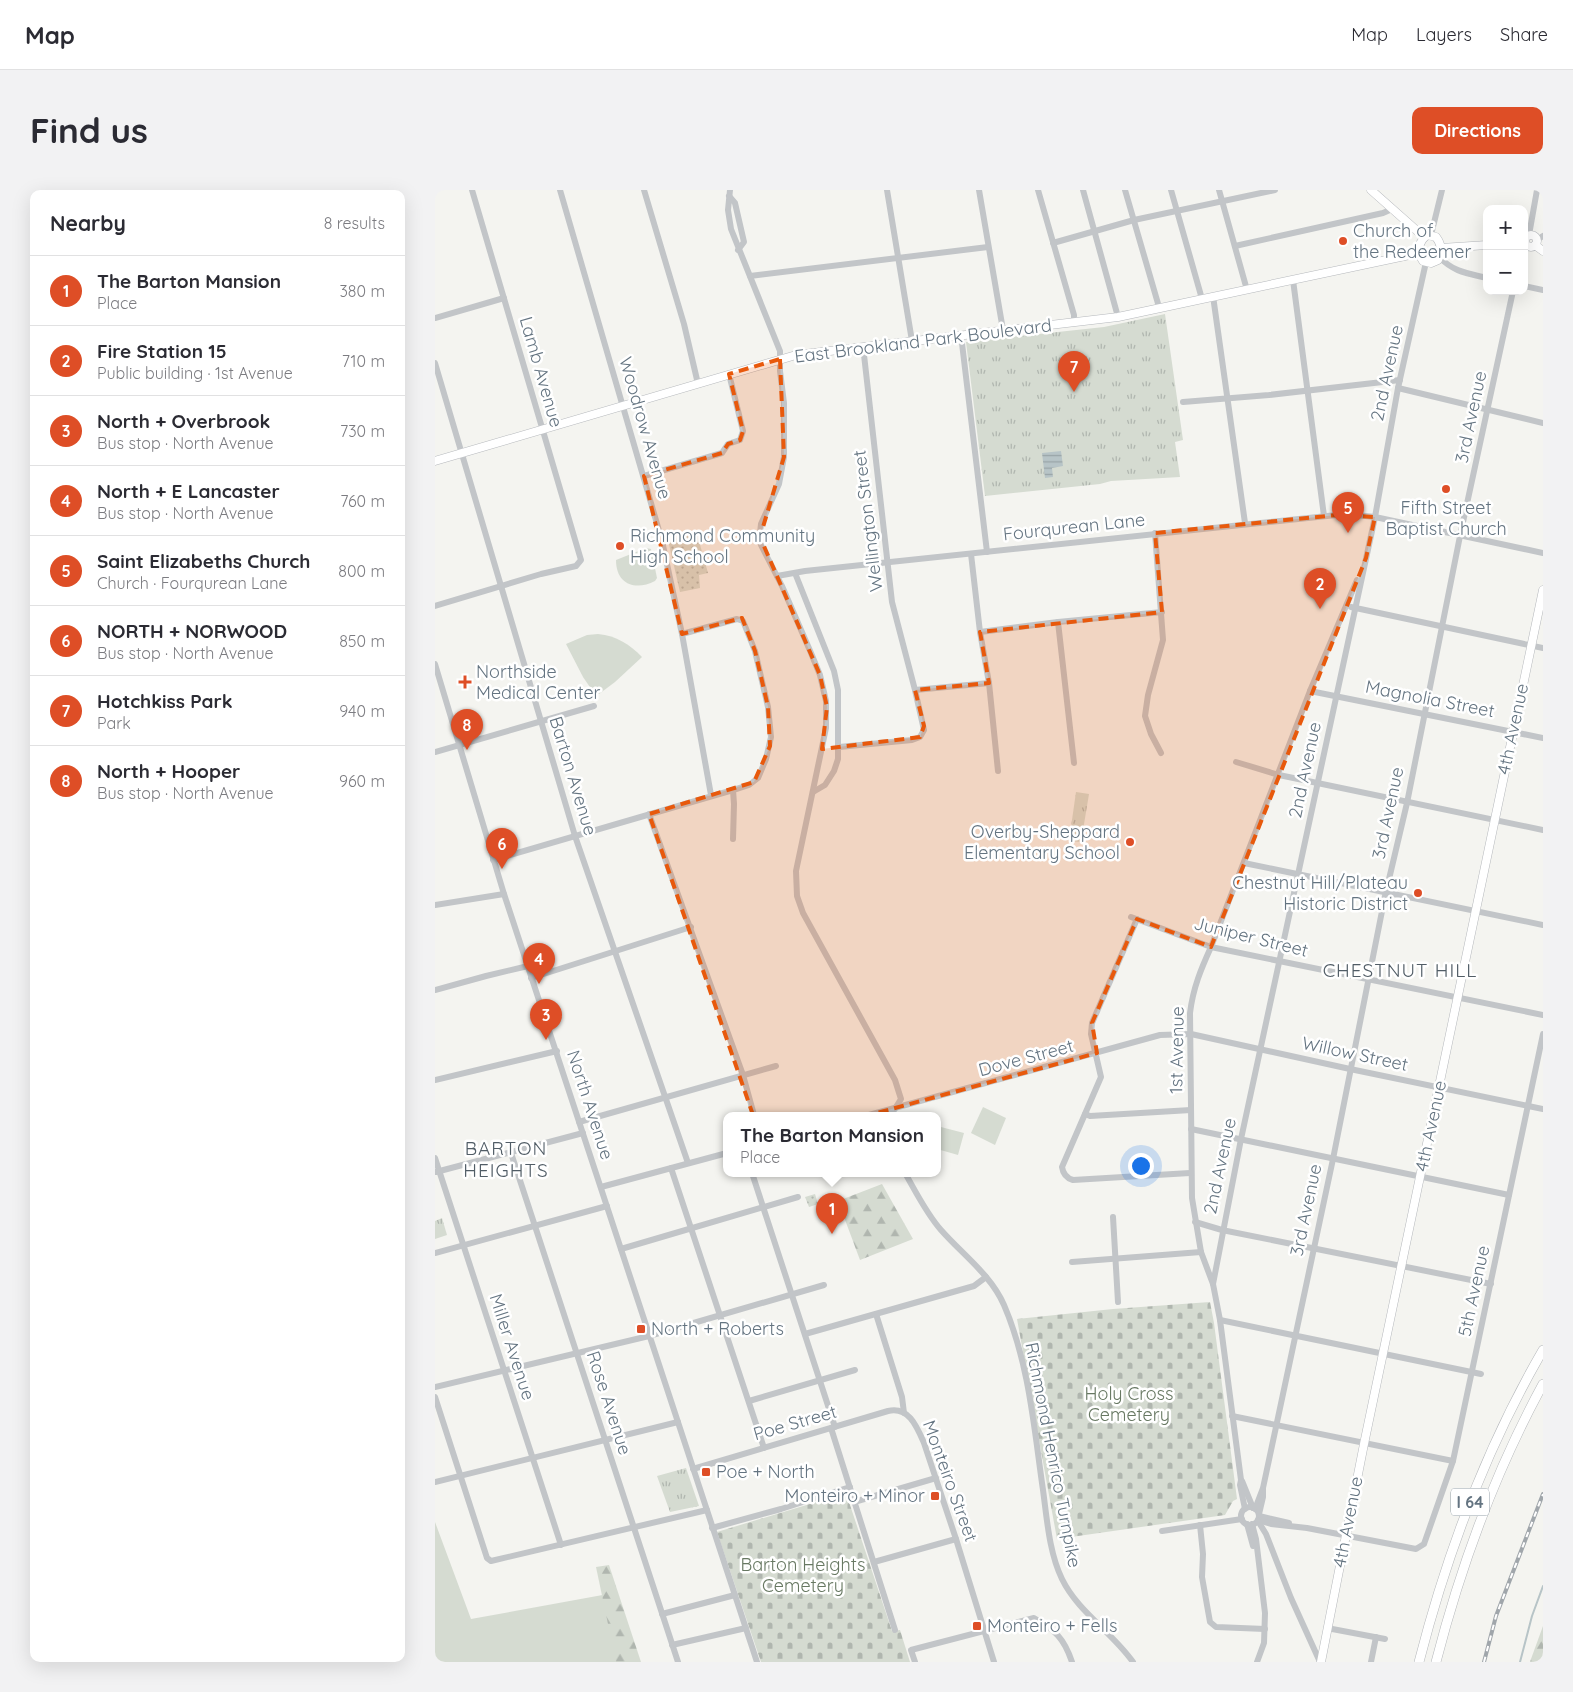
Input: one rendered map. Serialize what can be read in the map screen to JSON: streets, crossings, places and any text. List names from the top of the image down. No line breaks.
{"streets":{"highway":["I 64"],"main road":["East Brookland Park Boulevard","4th Avenue"],"street":["Lamb Avenue","2nd Avenue","3rd Avenue","Woodrow Avenue","Wellington Street","Fourqurean Lane","Magnolia Street","Barton Avenue","Juniper Street","1st Avenue","Willow Street","Dove Street","North Avenue","5th Avenue","Miller Avenue","Rose Avenue","Poe Street","Richmond Henrico Turnpike","Monteiro Street"]},"crossings":[["East Brookland Park Boulevard","Lamb Avenue"],["East Brookland Park Boulevard","2nd Avenue"],["East Brookland Park Boulevard","Woodrow Avenue"],["East Brookland Park Boulevard","Wellington Street"],["East Brookland Park Boulevard","Barton Avenue"],["Lamb Avenue","Barton Avenue"],["2nd Avenue","Fourqurean Lane"],["2nd Avenue","Magnolia Street"],["2nd Avenue","Juniper Street"],["2nd Avenue","1st Avenue"],["2nd Avenue","Willow Street"],["3rd Avenue","Fourqurean Lane"],["3rd Avenue","Magnolia Street"],["3rd Avenue","Juniper Street"],["3rd Avenue","1st Avenue"],["3rd Avenue","Willow Street"],["Wellington Street","Fourqurean Lane"],["Magnolia Street","4th Avenue"],["Magnolia Street","1st Avenue"],["4th Avenue","Juniper Street"],["4th Avenue","Willow Street"],["4th Avenue","5th Avenue"],["Juniper Street","1st Avenue"],["Juniper Street","Dove Street"],["1st Avenue","Willow Street"],["1st Avenue","Dove Street"],["Willow Street","Dove Street"],["Willow Street","5th Avenue"],["North Avenue","Poe Street"],["Poe Street","Monteiro Street"]],"districts":["CHESTNUT HILL","BARTON HEIGHTS"],"parks":["Holy Cross Cemetery","Barton Heights Cemetery"],"places":{"other":["Church of the Redeemer","Fifth Street Baptist Church","Richmond Community High School","Overby-Sheppard Elementary School","Chestnut Hill/Plateau Historic District"],"health":["Northside Medical Center"],"transit":["North + Roberts","Poe + North","Monteiro + Minor","Monteiro + Fells"]},"page":{"header":"Map","nav":["Map","Layers","Share"],"buttons":"Directions","title":"Find us","heading":["Nearby","8 results"],"map_buttons":["+","−"],"list":[{"mark":"1","name":"The Barton Mansion","note":"Place","value":"380 m"},{"mark":"2","name":"Fire Station 15","note":"Public building · 1st Avenue","value":"710 m"},{"mark":"3","name":"North + Overbrook","note":"Bus stop · North Avenue","value":"730 m"},{"mark":"4","name":"North + E Lancaster","note":"Bus stop · North Avenue","value":"760 m"},{"mark":"5","name":"Saint Elizabeths Church","note":"Church · Fourqurean Lane","value":"800 m"},{"mark":"6","name":"NORTH + NORWOOD","note":"Bus stop · North Avenue","value":"850 m"},{"mark":"7","name":"Hotchkiss Park","note":"Park","value":"940 m"},{"mark":"8","name":"North + Hooper","note":"Bus stop · North Avenue","value":"960 m"}],"pins":["7","5","2","8","6","4","3","1"],"popup":["The Barton Mansion","Place"]}}
